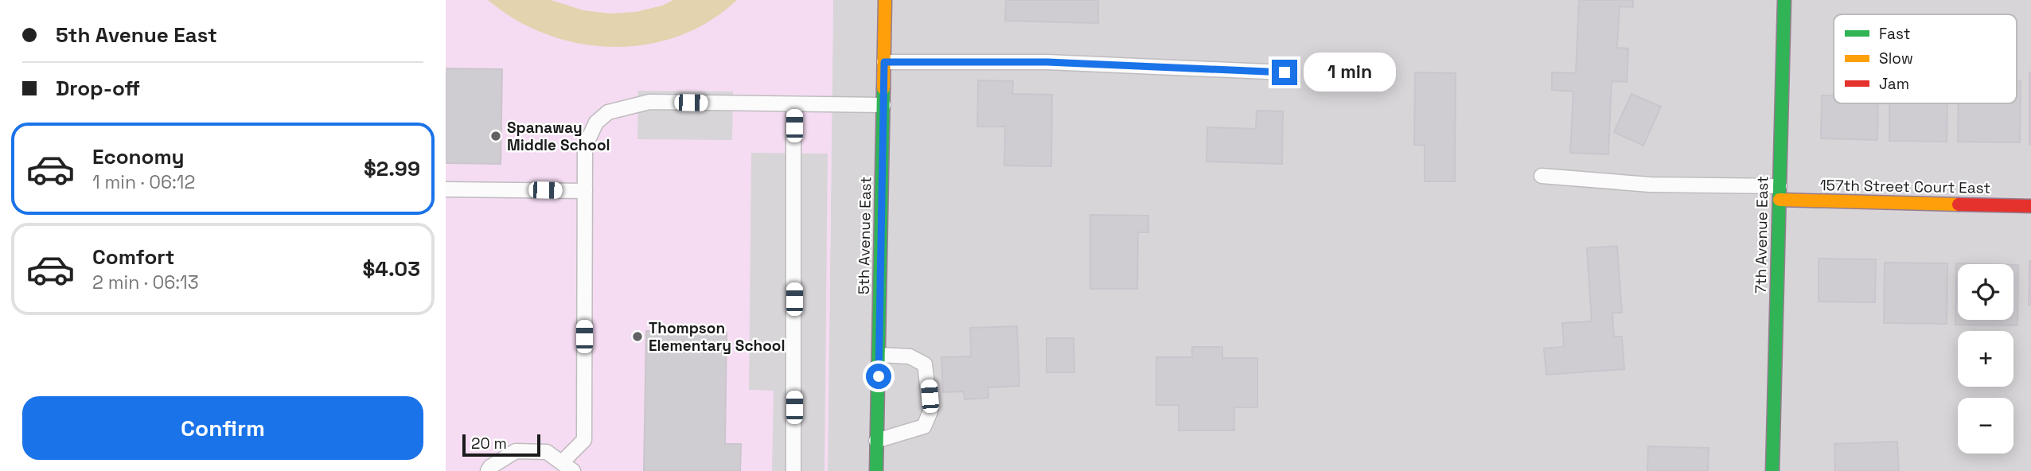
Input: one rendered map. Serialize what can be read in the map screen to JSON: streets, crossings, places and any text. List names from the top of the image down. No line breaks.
{"streets":{"street":["157th Street Court East","7th Avenue East","5th Avenue East"]},"crossings":[["157th Street Court East","7th Avenue East"]],"places":["Spanaway Middle School","Thompson Elementary School"],"legend":["Fast","Slow","Jam"],"scale_bar":"20 m","page":{"banner":["5th Avenue East","Drop-off"],"bubble":"1 min","list":[{"name":"Economy","note":"1 min · 06:12","value":"$2.99"},{"name":"Comfort","note":"2 min · 06:13","value":"$4.03"}],"map_buttons":["+","−"],"buttons":"Confirm","scale":"20 m"}}
